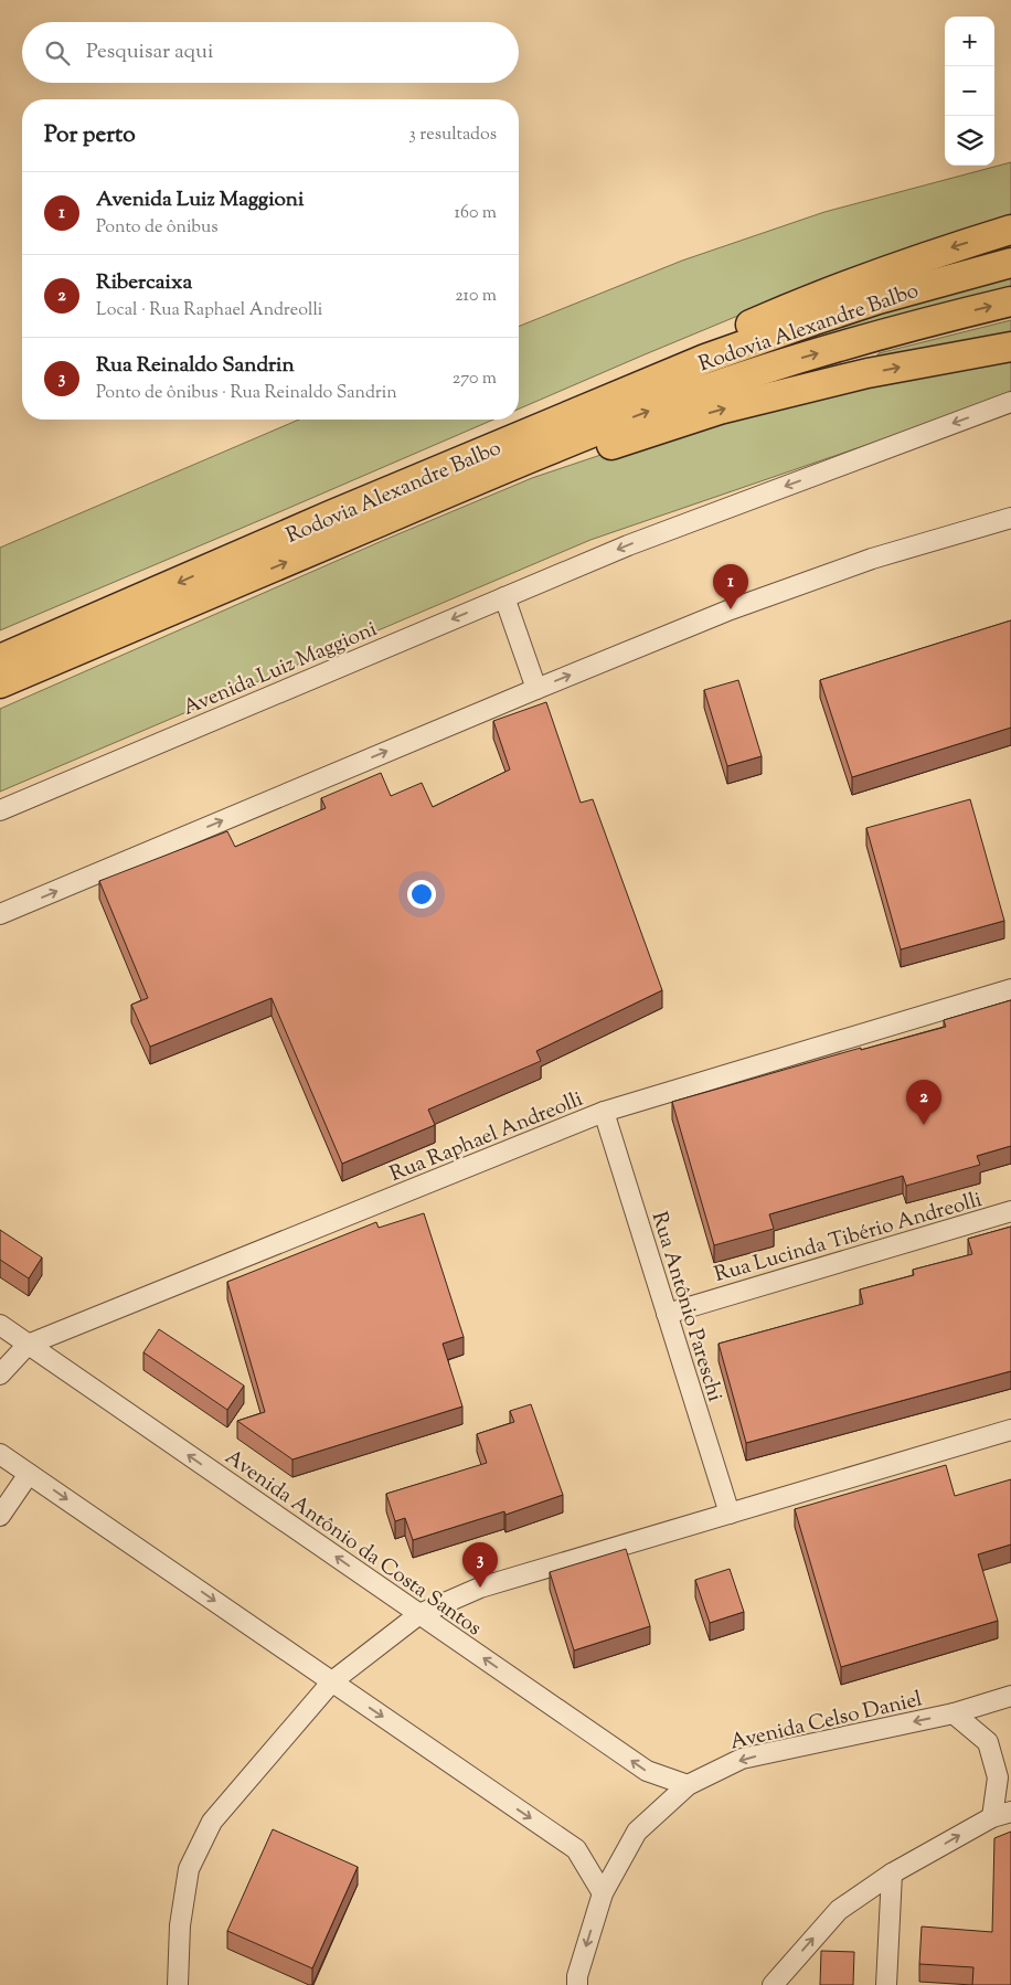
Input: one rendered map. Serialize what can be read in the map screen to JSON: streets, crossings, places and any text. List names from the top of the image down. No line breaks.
{"streets":{"highway":["Rodovia Alexandre Balbo"],"street":["Avenida Luiz Maggioni","Rua Raphael Andreolli","Rua Lucinda Tibério Andreolli","Rua Antônio Pareschi","Avenida Antônio da Costa Santos","Avenida Celso Daniel"]},"crossings":[["Rua Raphael Andreolli","Rua Antônio Pareschi"],["Rua Raphael Andreolli","Avenida Antônio da Costa Santos"],["Rua Lucinda Tibério Andreolli","Rua Antônio Pareschi"],["Avenida Antônio da Costa Santos","Avenida Celso Daniel"]],"page":{"map_buttons":["+","−"],"search":"Pesquisar aqui","heading":["Por perto","3 resultados"],"list":[{"mark":"1","name":"Avenida Luiz Maggioni","note":"Ponto de ônibus","value":"160 m"},{"mark":"2","name":"Ribercaixa","note":"Local · Rua Raphael Andreolli","value":"210 m"},{"mark":"3","name":"Rua Reinaldo Sandrin","note":"Ponto de ônibus · Rua Reinaldo Sandrin","value":"270 m"}],"pins":["1","2","3"]}}
